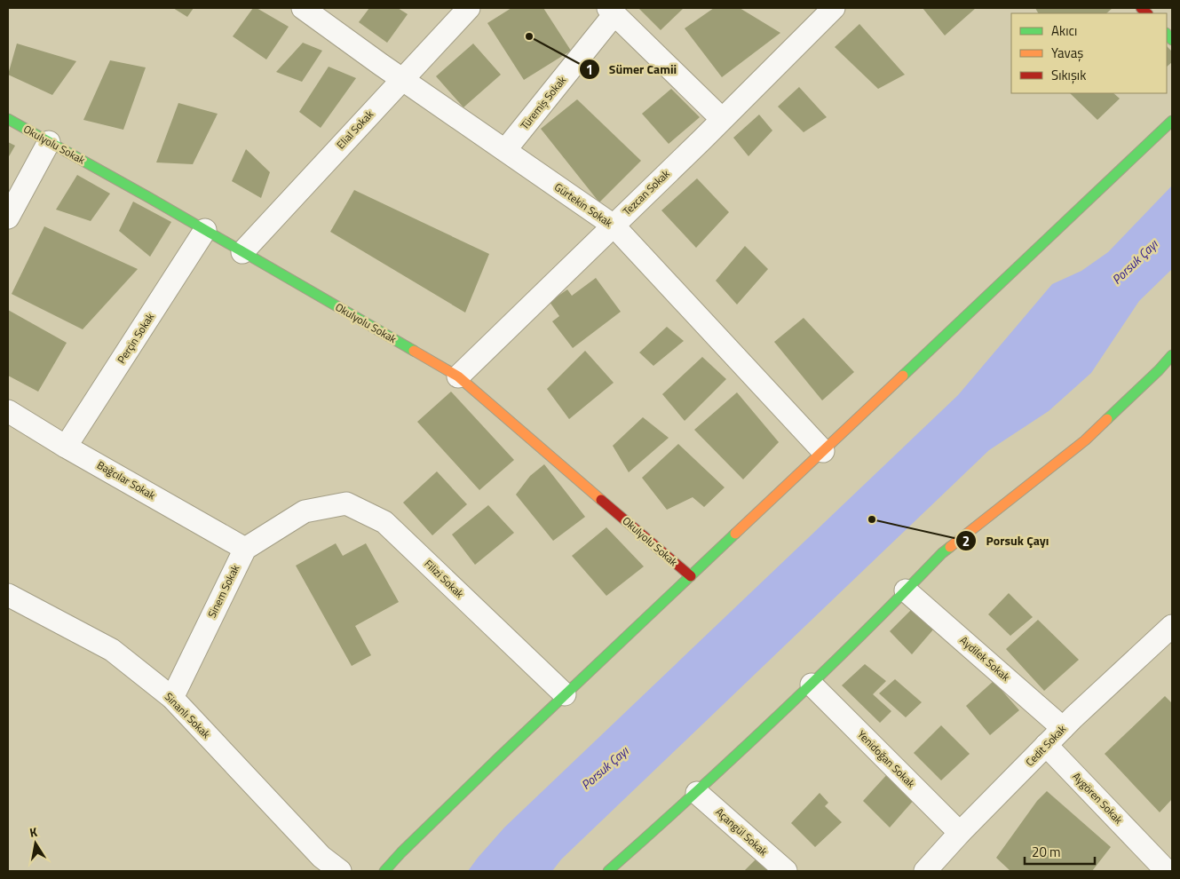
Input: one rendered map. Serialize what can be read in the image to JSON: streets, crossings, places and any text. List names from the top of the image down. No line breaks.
{"streets":{"street":["Türemiş Sokak","Elial Sokak","Okulyolu Sokak","Tezcan Sokak","Gürtekin Sokak","Perçin Sokak","Bağcılar Sokak","Filizi Sokak","Sinem Sokak","Aydilek Sokak","Sinanlı Sokak","Cedit Sokak","Yenidoğan Sokak","Aygören Sokak","Açangül Sokak"]},"crossings":[["Türemiş Sokak","Gürtekin Sokak"],["Elial Sokak","Okulyolu Sokak"],["Elial Sokak","Gürtekin Sokak"],["Okulyolu Sokak","Tezcan Sokak"],["Okulyolu Sokak","Perçin Sokak"],["Tezcan Sokak","Gürtekin Sokak"],["Perçin Sokak","Bağcılar Sokak"],["Bağcılar Sokak","Filizi Sokak"],["Bağcılar Sokak","Sinem Sokak"],["Filizi Sokak","Sinem Sokak"],["Sinem Sokak","Sinanlı Sokak"],["Aydilek Sokak","Cedit Sokak"],["Cedit Sokak","Yenidoğan Sokak"],["Cedit Sokak","Aygören Sokak"]],"water":["Porsuk Çayı"],"places":["Sümer Camii","Porsuk Çayı"],"legend":["Akıcı","Yavaş","Sıkışık"],"scale_bar":"20 m","north":"top"}
